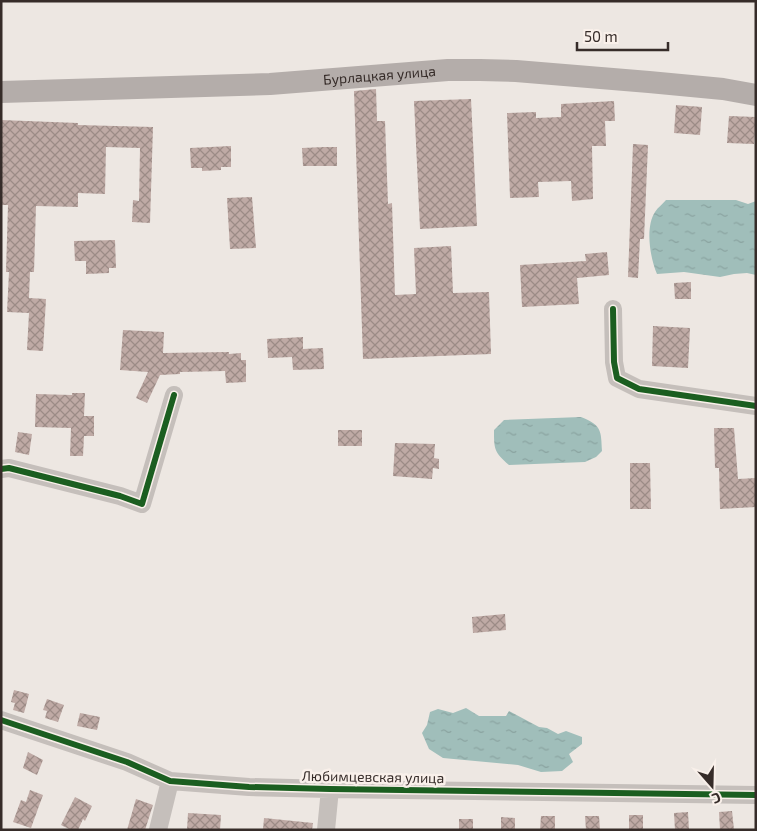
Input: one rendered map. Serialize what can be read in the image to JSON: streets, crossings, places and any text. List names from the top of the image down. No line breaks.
{"streets":{"main road":["Бурлацкая улица"],"street":["Любимцевская улица"]},"scale_bar":"50 m","north":"bottom"}
